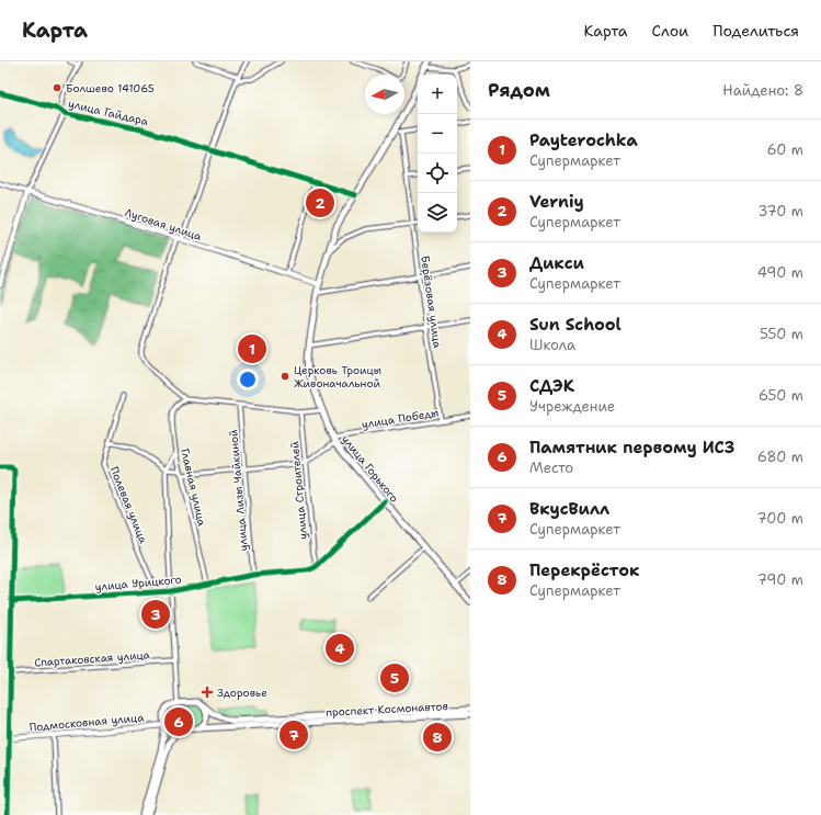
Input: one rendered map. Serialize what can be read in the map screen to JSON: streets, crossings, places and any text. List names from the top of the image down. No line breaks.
{"streets":{"main road":["улица Горького","проспект Космонавтов"],"street":["улица Гайдара","Луговая улица","Берёзовая улица","улица Победы","Главная улица","улица Лизы Чайкиной","улица Строителей","Полевая улица","улица Урицкого","Спартаковская улица","Подмосковная улица"]},"crossings":[["улица Гайдара","улица Горького"],["Луговая улица","улица Горького"],["Берёзовая улица","улица Победы"],["улица Победы","улица Горького"],["Главная улица","улица Урицкого"],["улица Лизы Чайкиной","улица Урицкого"],["улица Строителей","улица Урицкого"],["Полевая улица","улица Урицкого"],["проспект Космонавтов","Подмосковная улица"]],"places":{"other":["Болшево 141065","Церковь Троицы Живоначальной"],"health":["Здоровье"]},"north":"left","page":{"header":"Карта","nav":["Карта","Слои","Поделиться"],"heading":["Рядом","Найдено: 8"],"map_buttons":["+","−"],"list":[{"mark":"1","name":"Payterochka","note":"Супермаркет","value":"60 m"},{"mark":"2","name":"Verniy","note":"Супермаркет","value":"370 m"},{"mark":"3","name":"Дикси","note":"Супермаркет","value":"490 m"},{"mark":"4","name":"Sun School","note":"Школа","value":"550 m"},{"mark":"5","name":"СДЭК","note":"Учреждение","value":"650 m"},{"mark":"6","name":"Памятник первому ИСЗ","note":"Место","value":"680 m"},{"mark":"7","name":"ВкусВилл","note":"Супермаркет","value":"700 m"},{"mark":"8","name":"Перекрёсток","note":"Супермаркет","value":"790 m"}],"pins":["2","1","3","4","5","6","7","8"]}}
